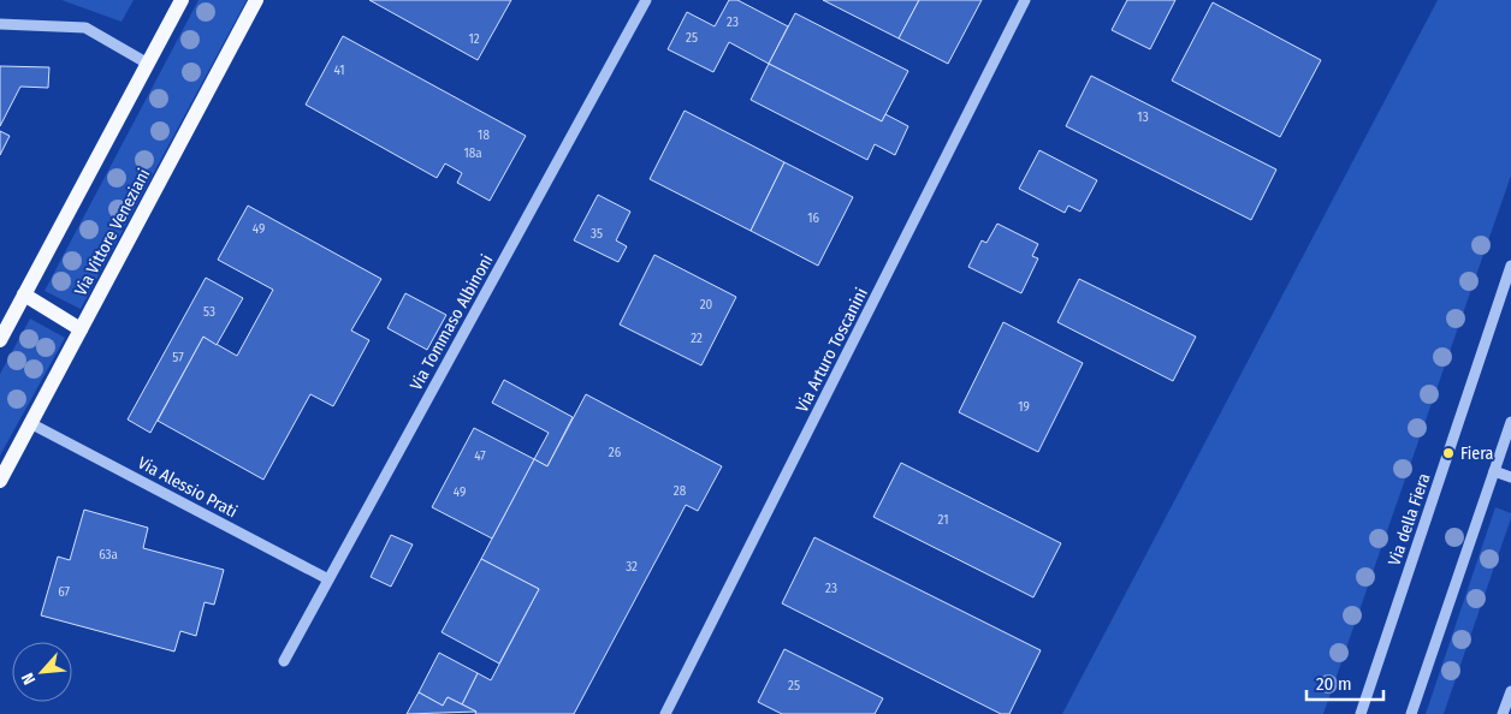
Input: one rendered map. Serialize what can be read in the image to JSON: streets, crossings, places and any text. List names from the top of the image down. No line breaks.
{"streets":{"main road":["Via Vittore Veneziani"],"street":["Via Tommaso Albinoni","Via Arturo Toscanini","Via Alessio Prati","Via della Fiera"]},"crossings":[["Via Vittore Veneziani","Via Alessio Prati"],["Via Tommaso Albinoni","Via Alessio Prati"]],"places":["Fiera"],"house_numbers":["23","25","12","41","13","18","18a","16","49","35","20","53","22","57","19","26","47","28","49","21","63a","32","23","67","25"],"scale_bar":"20 m","north":"bottom left"}
